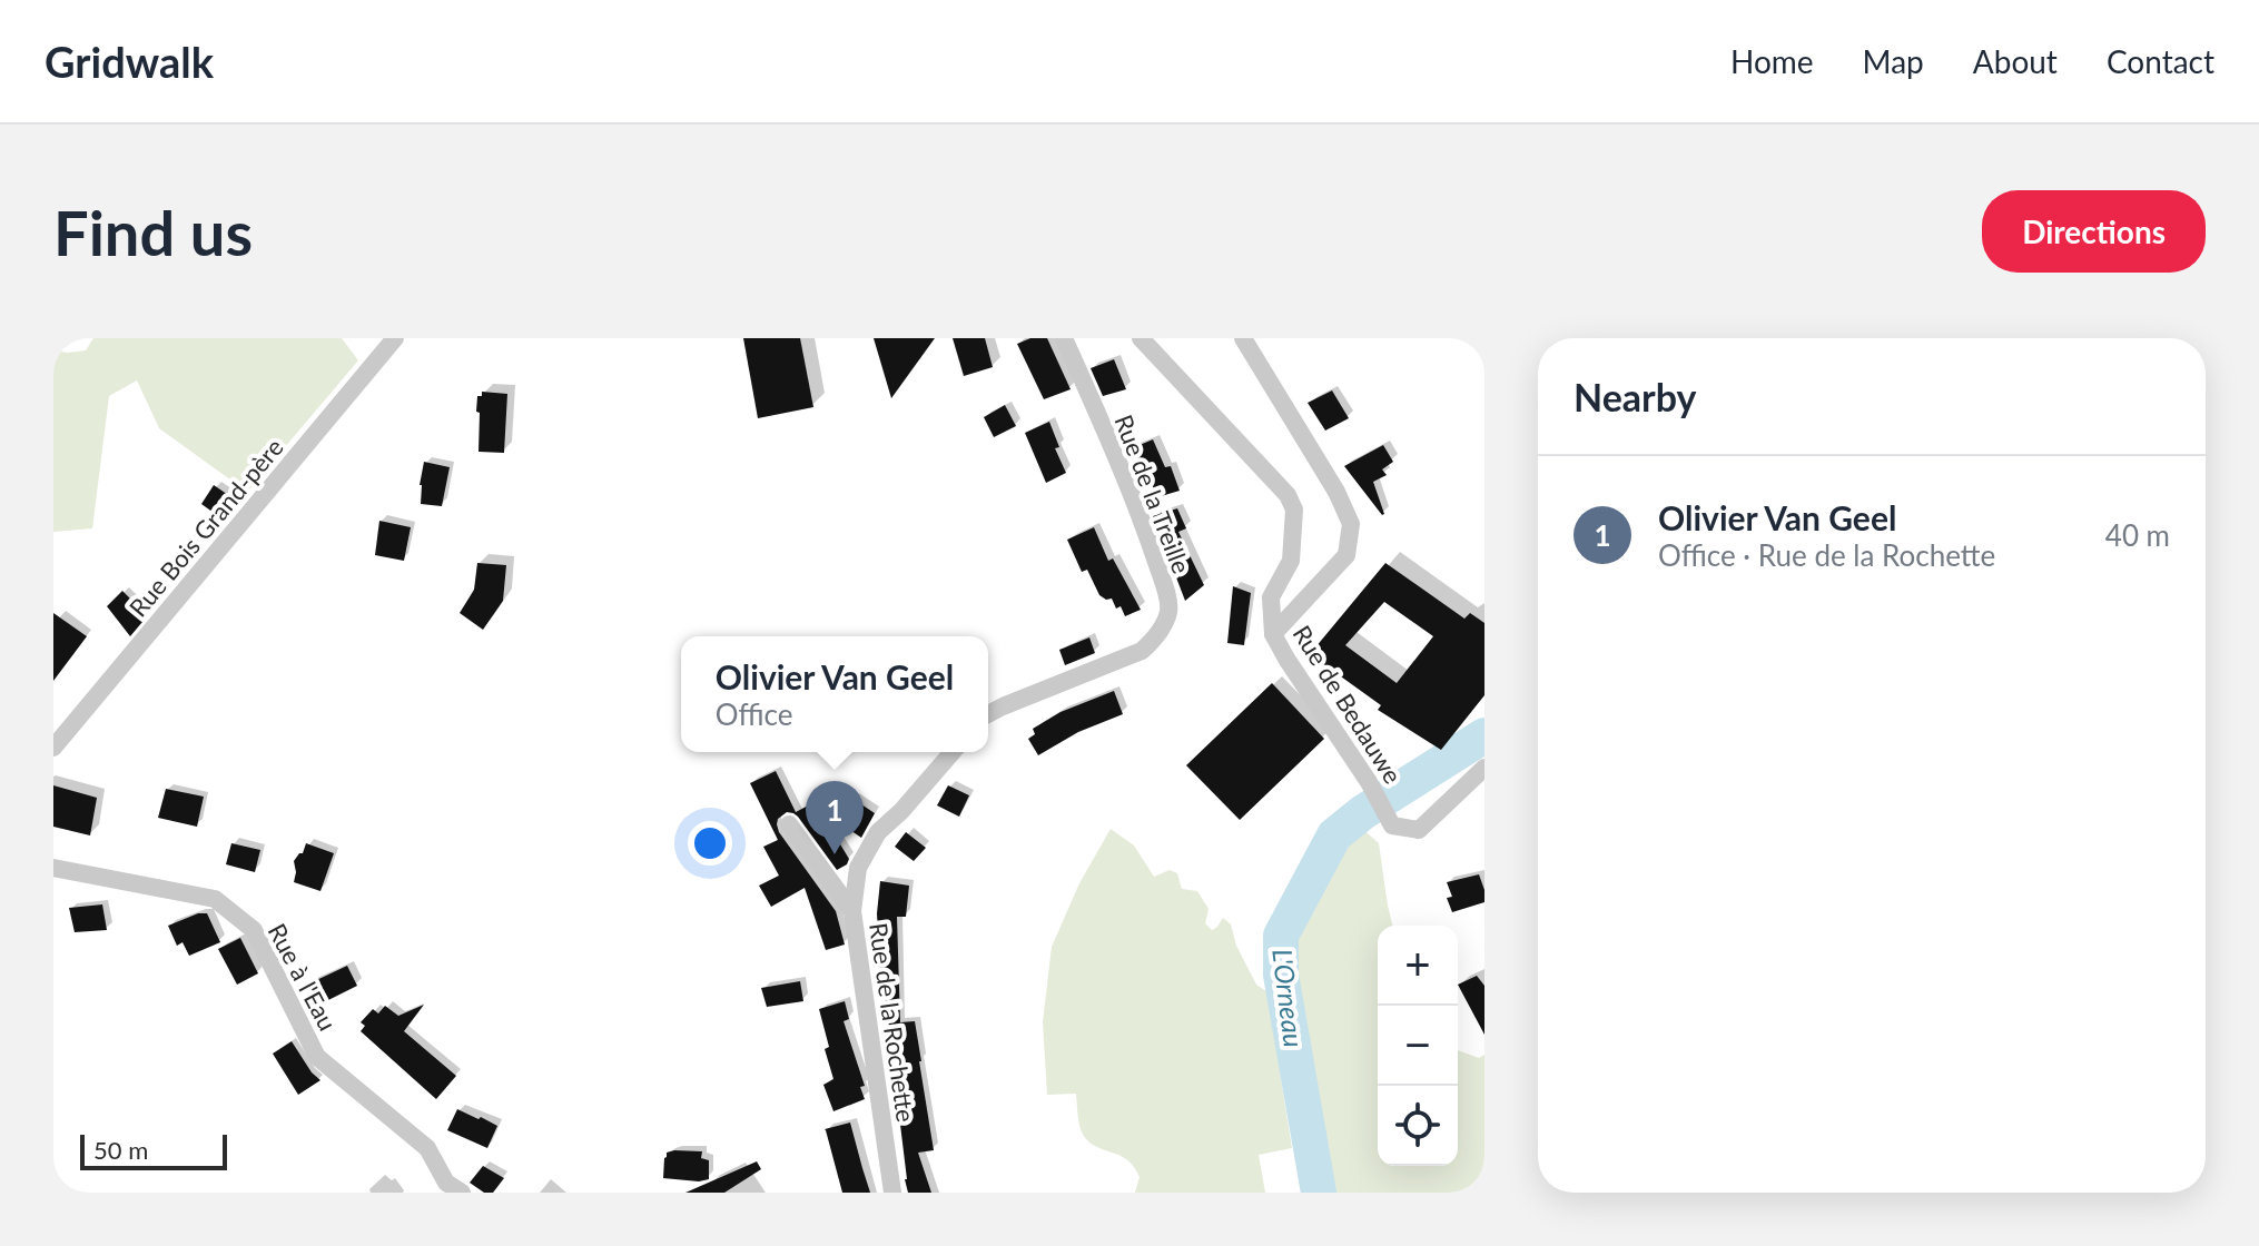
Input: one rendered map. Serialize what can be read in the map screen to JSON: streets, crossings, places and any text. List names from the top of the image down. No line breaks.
{"streets":{"street":["Rue de la Treille","Rue Bois Grand-père","Rue de Bedauwe","Rue à l'Eau","Rue de la Rochette"]},"water":["L'Orneau"],"scale_bar":"50 m","page":{"header":"Gridwalk","nav":["Home","Map","About","Contact"],"buttons":"Directions","title":"Find us","heading":"Nearby","list":[{"mark":"1","name":"Olivier Van Geel","note":"Office · Rue de la Rochette","value":"40 m"}],"popup":["Olivier Van Geel","Office"],"pins":"1","map_buttons":["+","−"],"scale":"50 m"}}
